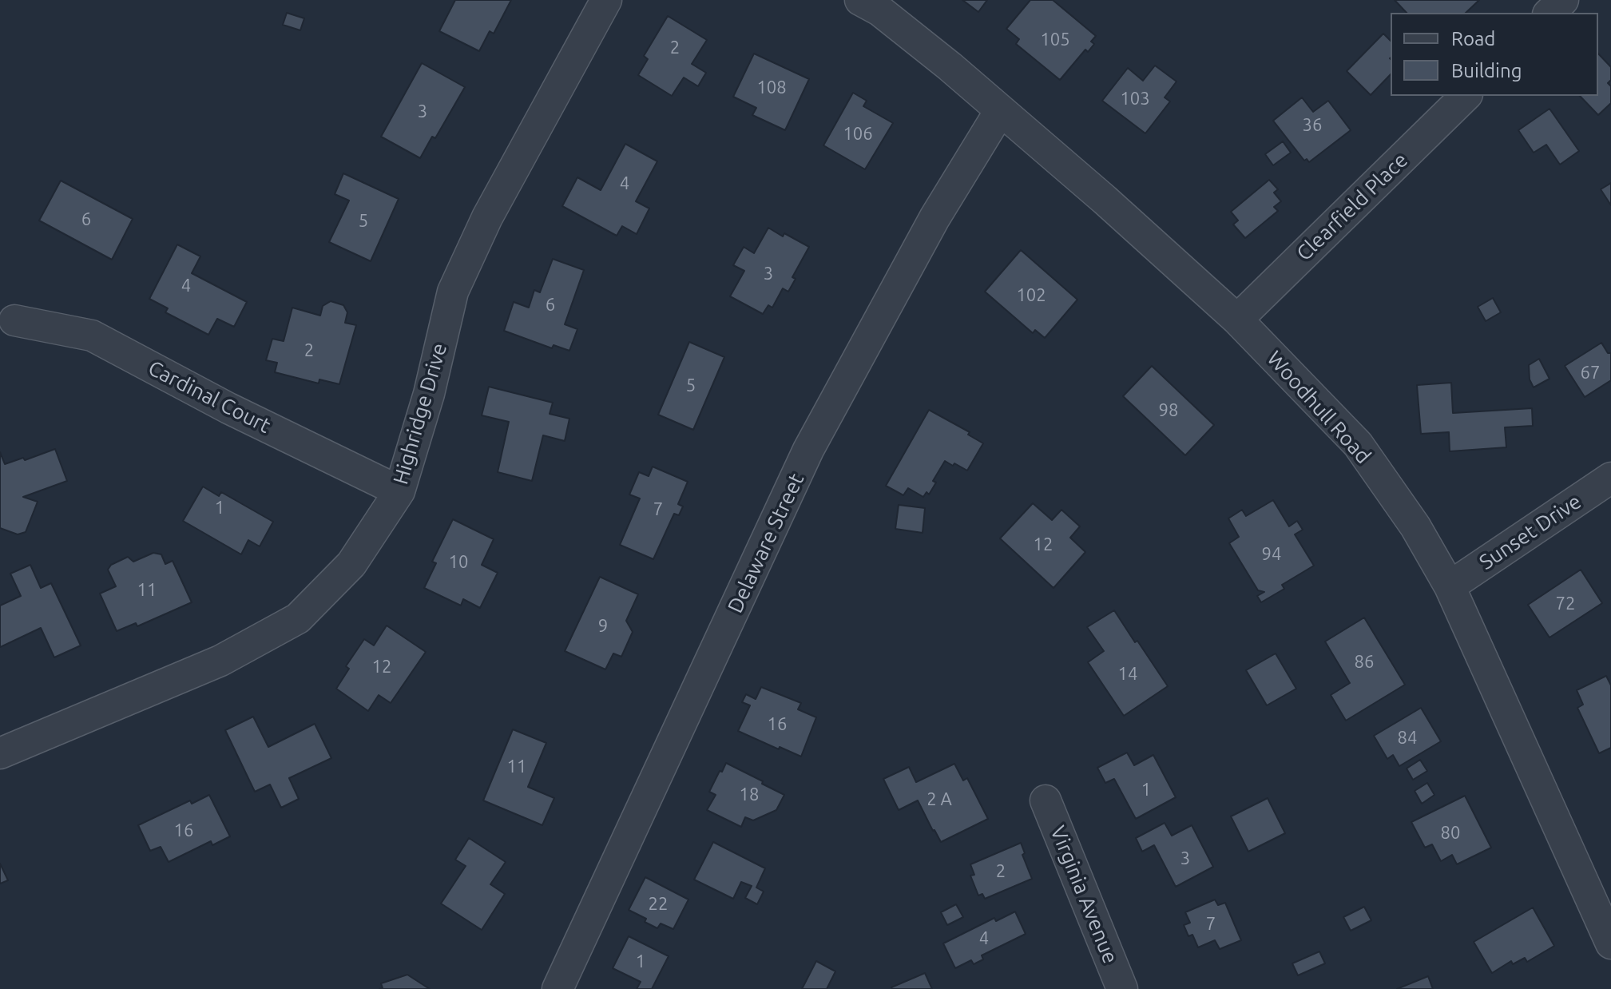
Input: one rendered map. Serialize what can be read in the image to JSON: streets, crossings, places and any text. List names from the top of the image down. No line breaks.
{"streets":{"street":["Clearfield Place","Cardinal Court","Woodhull Road","Highridge Drive","Sunset Drive","Delaware Street","Virginia Avenue"]},"crossings":[["Clearfield Place","Woodhull Road"],["Cardinal Court","Highridge Drive"],["Woodhull Road","Sunset Drive"],["Woodhull Road","Delaware Street"]],"house_numbers":["105","2","108","103","3","36","106","4","6","5","3","4","102","6","2","67","5","98","1","7","12","94","10","11","72","9","86","12","14","16","84","11","1","18","2 A","16","80","3","2","22","7","4","1"],"legend":["Road","Building"]}
